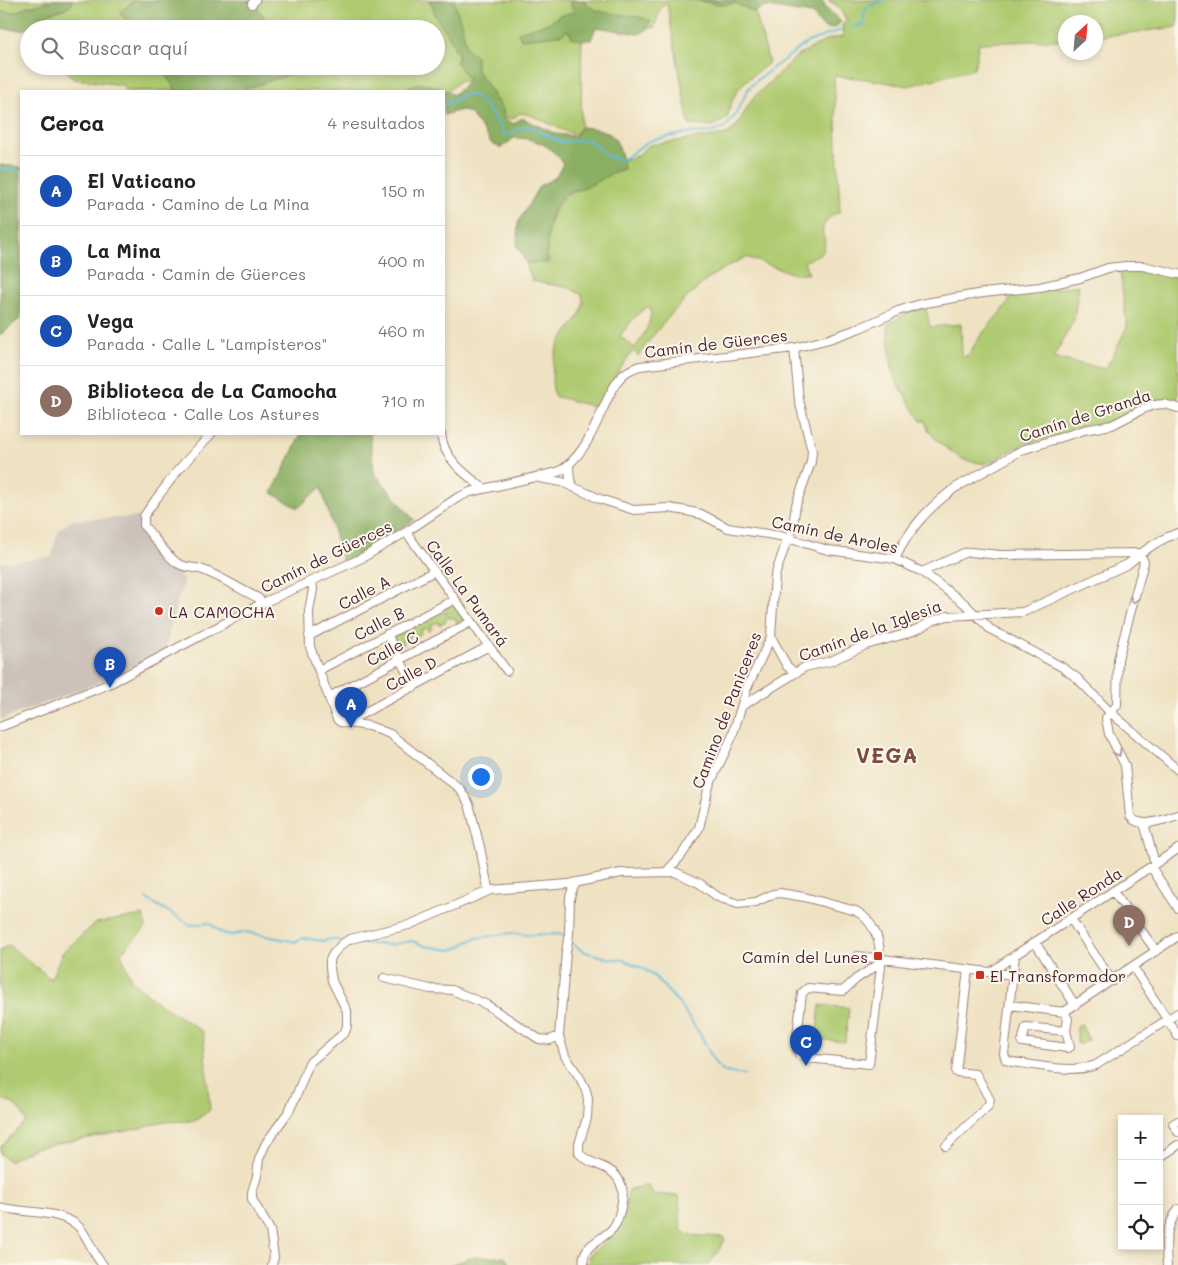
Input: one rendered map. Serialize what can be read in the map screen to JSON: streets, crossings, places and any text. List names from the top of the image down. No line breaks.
{"streets":{"street":["Camín de Güerces","Camín de Granda","Camín de Aroles","Calle A","Calle La Pumará","Calle B","Camín de la Iglesia","Calle C","Calle D","Camino de Paniceres","Calle Ronda"]},"crossings":[["Camín de Güerces","Camín de Aroles"],["Camín de Güerces","Calle La Pumará"],["Camín de Güerces","Camino de Paniceres"],["Camín de Granda","Camín de Aroles"],["Camín de Aroles","Camín de la Iglesia"],["Camín de Aroles","Camino de Paniceres"],["Calle La Pumará","Calle D"],["Camín de la Iglesia","Camino de Paniceres"]],"districts":["VEGA"],"places":{"other":["LA CAMOCHA"],"transit":["Camín del Lunes","El Transformador"]},"north":"top right","page":{"search":"Buscar aquí","heading":["Cerca","4 resultados"],"list":[{"mark":"A","name":"El Vaticano","note":"Parada · Camino de La Mina","value":"150 m"},{"mark":"B","name":"La Mina","note":"Parada · Camín de Güerces","value":"400 m"},{"mark":"C","name":"Vega","note":"Parada · Calle L \"Lampisteros\"","value":"460 m"},{"mark":"D","name":"Biblioteca de La Camocha","note":"Biblioteca · Calle Los Astures","value":"710 m"}],"pins":["B","A","D","C"],"map_buttons":["+","−"]}}
